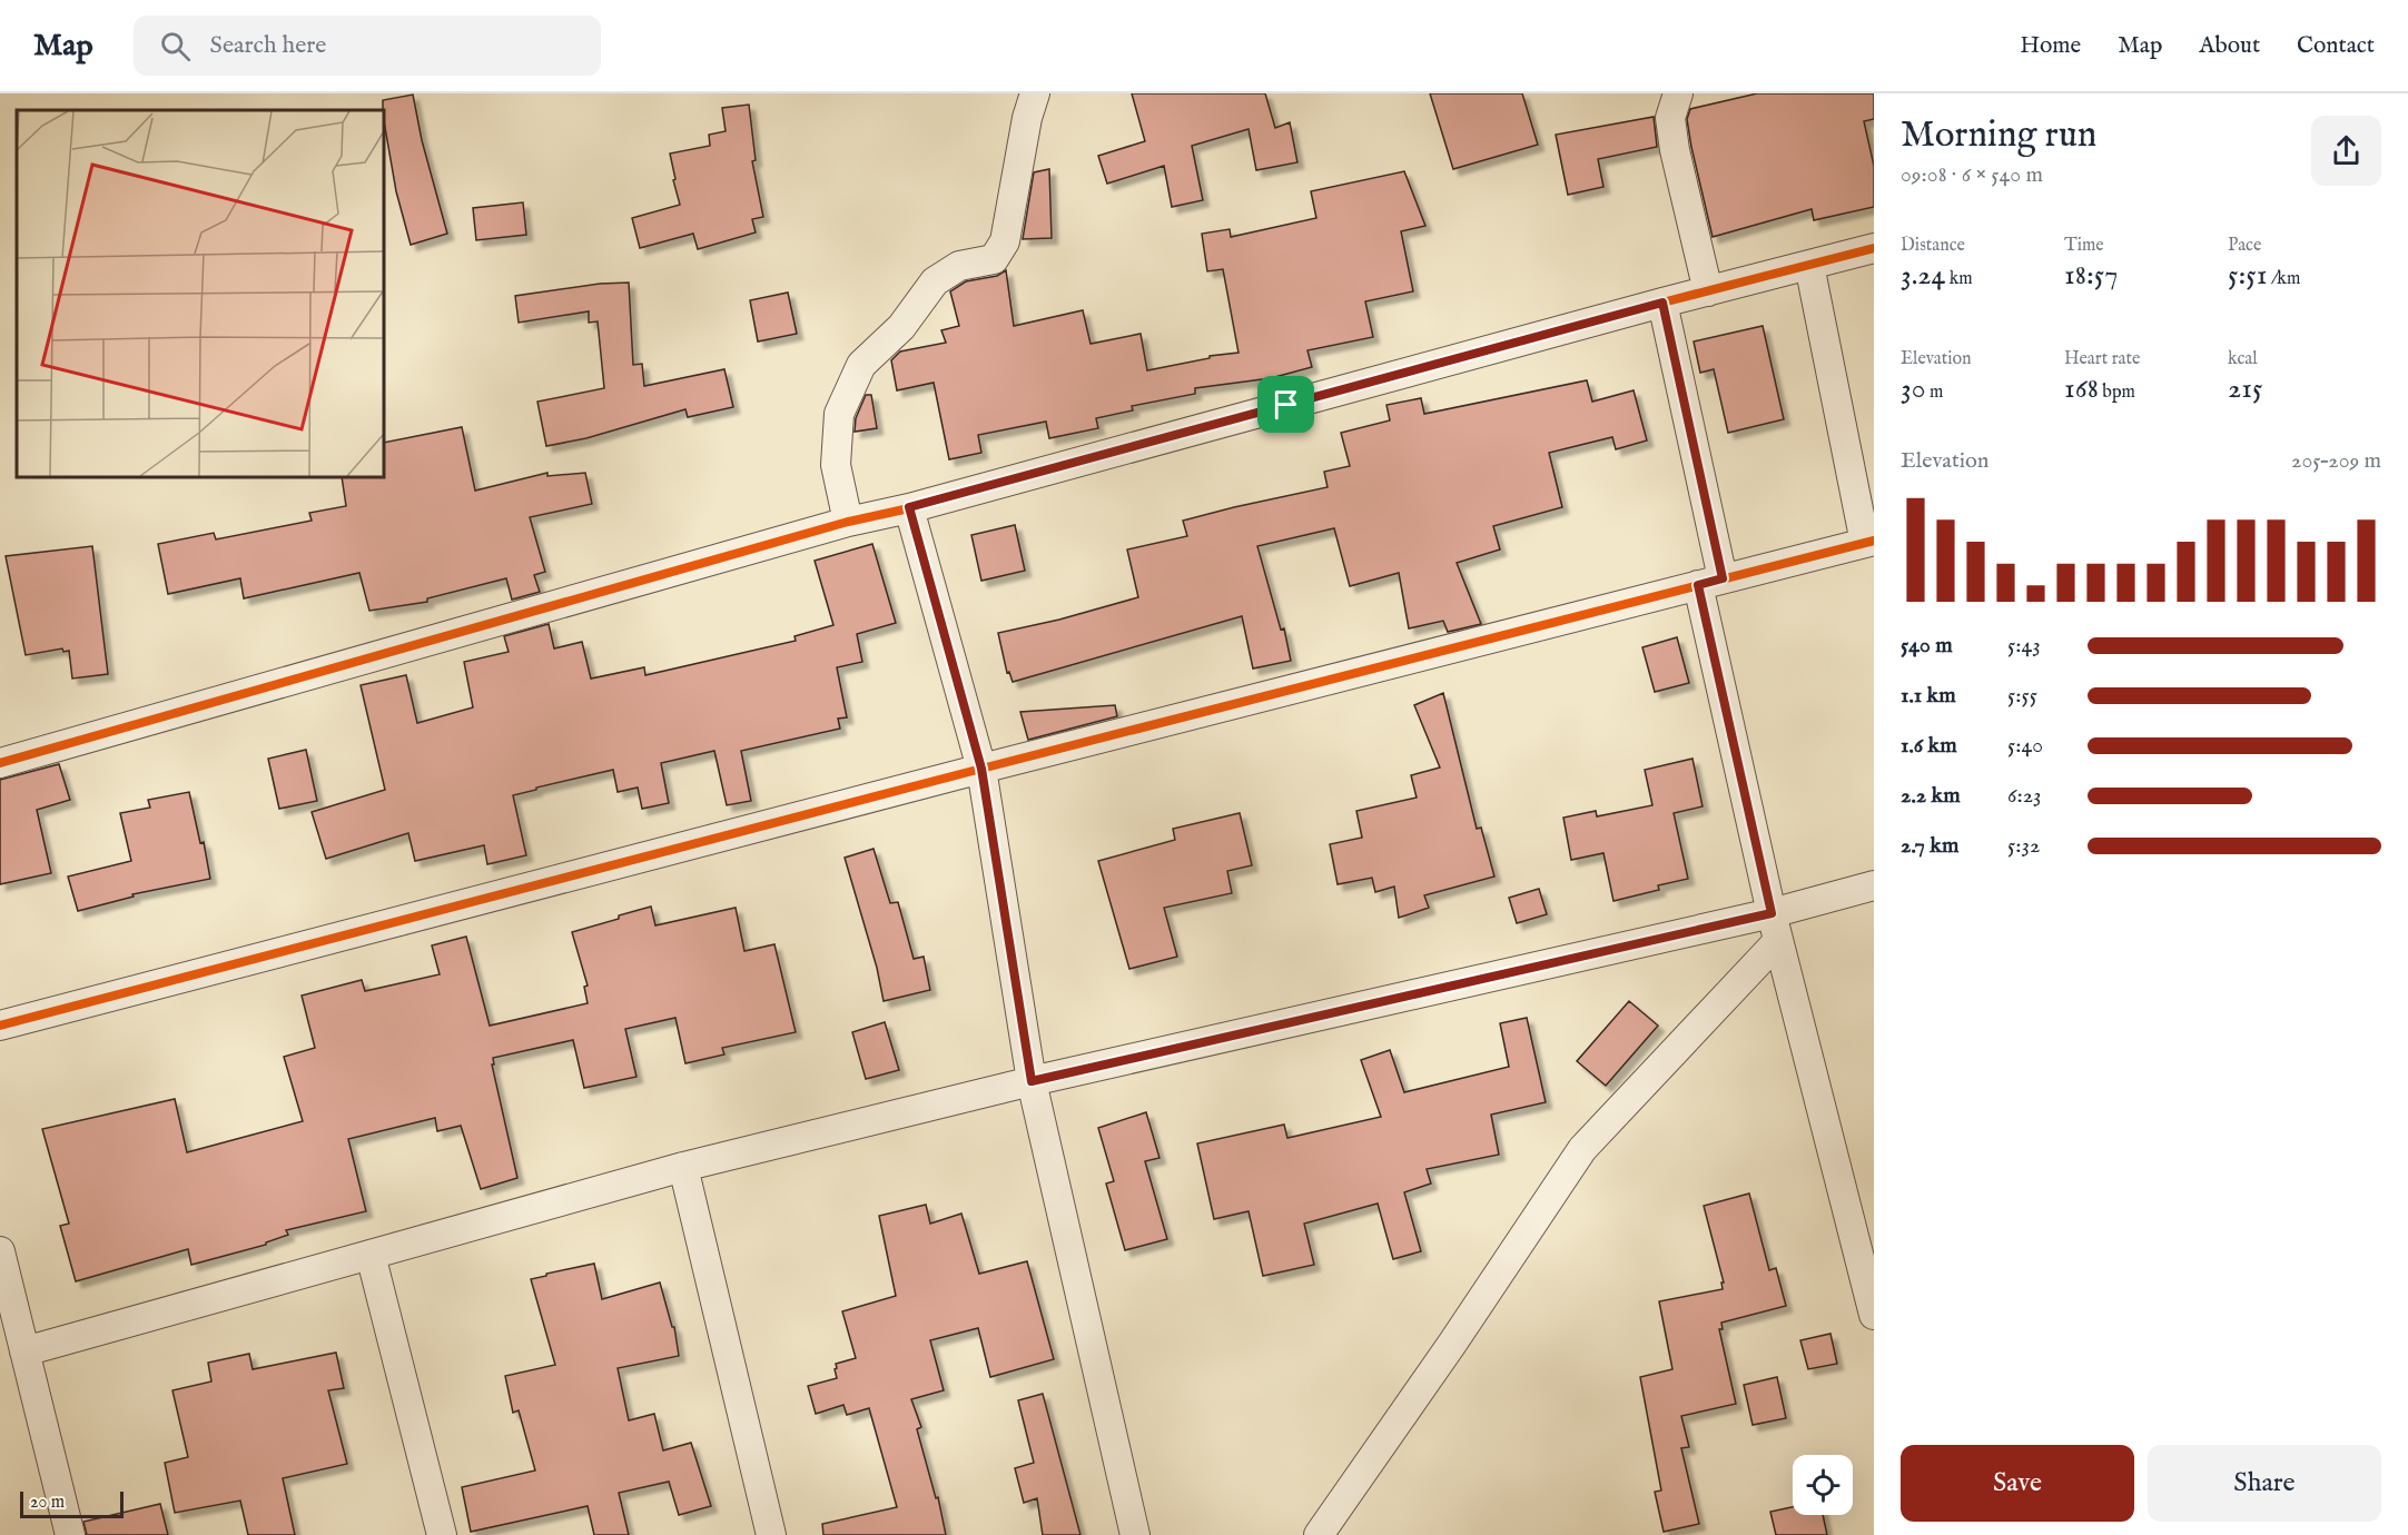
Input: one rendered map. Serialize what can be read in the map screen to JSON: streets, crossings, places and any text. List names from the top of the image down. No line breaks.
{"scale_bar":"20 m","page":{"header":"Map","search":"Search here","nav":["Home","Map","About","Contact"],"heading":["Morning run","09:08 · 6 × 540 m"],"stats":[["Distance","3.24 km"],["Time","18:57"],["Pace","5:51 /km"],["Elevation","30 m"],["Heart rate","168 bpm"],["kcal","215"]],"chart":["Elevation","205–209 m"],"list":[{"name":"540 m","note":"5:43"},{"name":"1.1 km","note":"5:55"},{"name":"1.6 km","note":"5:40"},{"name":"2.2 km","note":"6:23"},{"name":"2.7 km","note":"5:32"}],"buttons":["Save","Share"],"scale":"20 m"}}
